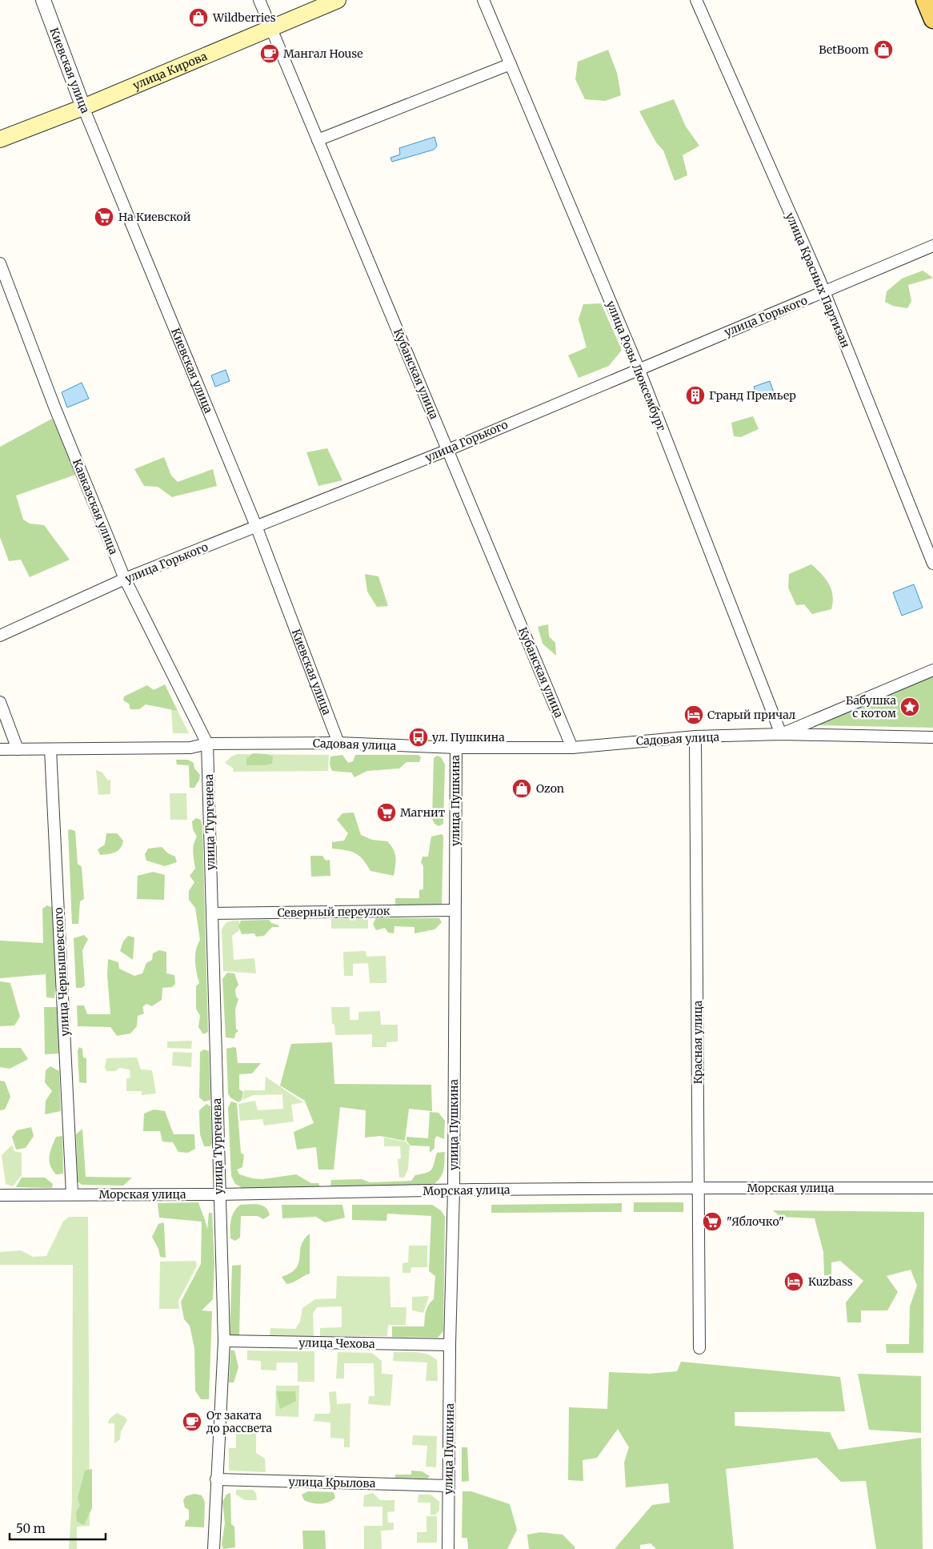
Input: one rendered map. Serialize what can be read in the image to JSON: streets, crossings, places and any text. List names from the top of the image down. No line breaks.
{"streets":{"main road":["улица Кирова"],"street":["Киевская улица","улица Красных Партизан","улица Горького","улица Розы Люксембург","Кубанская улица","Кавказская улица","Садовая улица","улица Пушкина","улица Тургенева","Северный переулок","улица Чернышевского","Красная улица","Морская улица","улица Чехова","улица Крылова"]},"crossings":[["Киевская улица","улица Кирова"],["Киевская улица","улица Горького"],["Киевская улица","Садовая улица"],["улица Кирова","Кубанская улица"],["улица Красных Партизан","улица Горького"],["улица Горького","улица Розы Люксембург"],["улица Горького","Кубанская улица"],["улица Горького","Кавказская улица"],["улица Розы Люксембург","Садовая улица"],["Кубанская улица","Садовая улица"],["Кавказская улица","Садовая улица"],["Кавказская улица","улица Тургенева"],["Садовая улица","улица Пушкина"],["Садовая улица","улица Тургенева"],["Садовая улица","улица Чернышевского"],["Садовая улица","Красная улица"],["улица Пушкина","Северный переулок"],["улица Пушкина","Морская улица"],["улица Пушкина","улица Чехова"],["улица Пушкина","улица Крылова"],["улица Тургенева","Северный переулок"],["улица Тургенева","Морская улица"],["улица Тургенева","улица Чехова"],["улица Тургенева","улица Крылова"],["улица Чернышевского","Морская улица"],["Красная улица","Морская улица"]],"places":{"shop":["Wildberries","BetBoom","Ozon"],"cafe":["Мангал House","От заката до рассвета"],"supermarket":["На Киевской","Магнит","\"Яблочко\""],"building":["Гранд Премьер"],"place":["Бабушка с котом"],"hotel":["Старый причал","Kuzbass"],"bus stop":["ул. Пушкина"]},"scale_bar":"50 m"}
